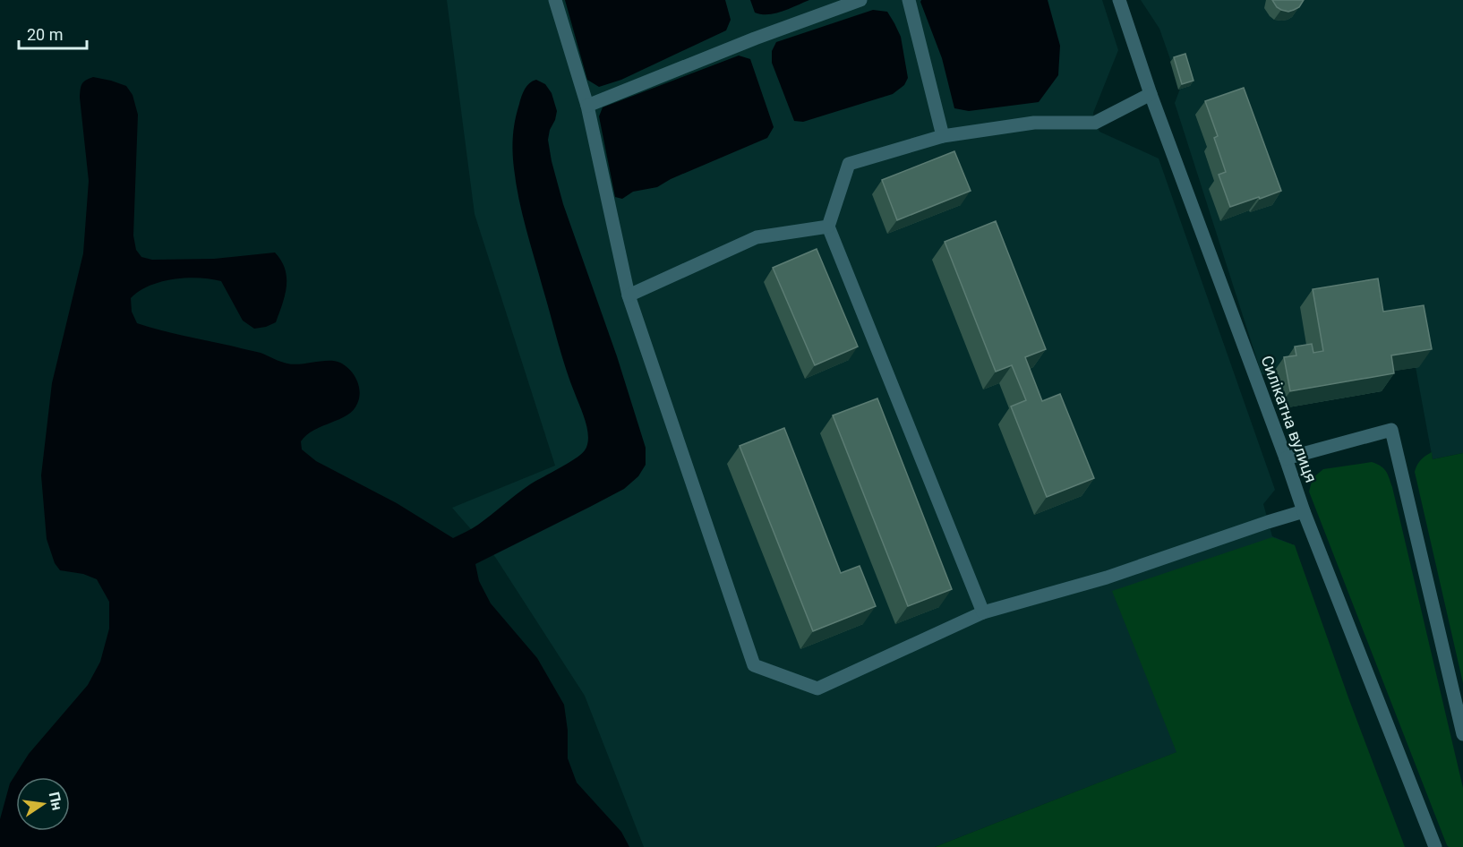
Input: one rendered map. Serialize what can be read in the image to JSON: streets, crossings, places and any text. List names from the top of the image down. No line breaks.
{"streets":{"street":["Силікатна вулиця"]},"scale_bar":"20 m","north":"right"}
